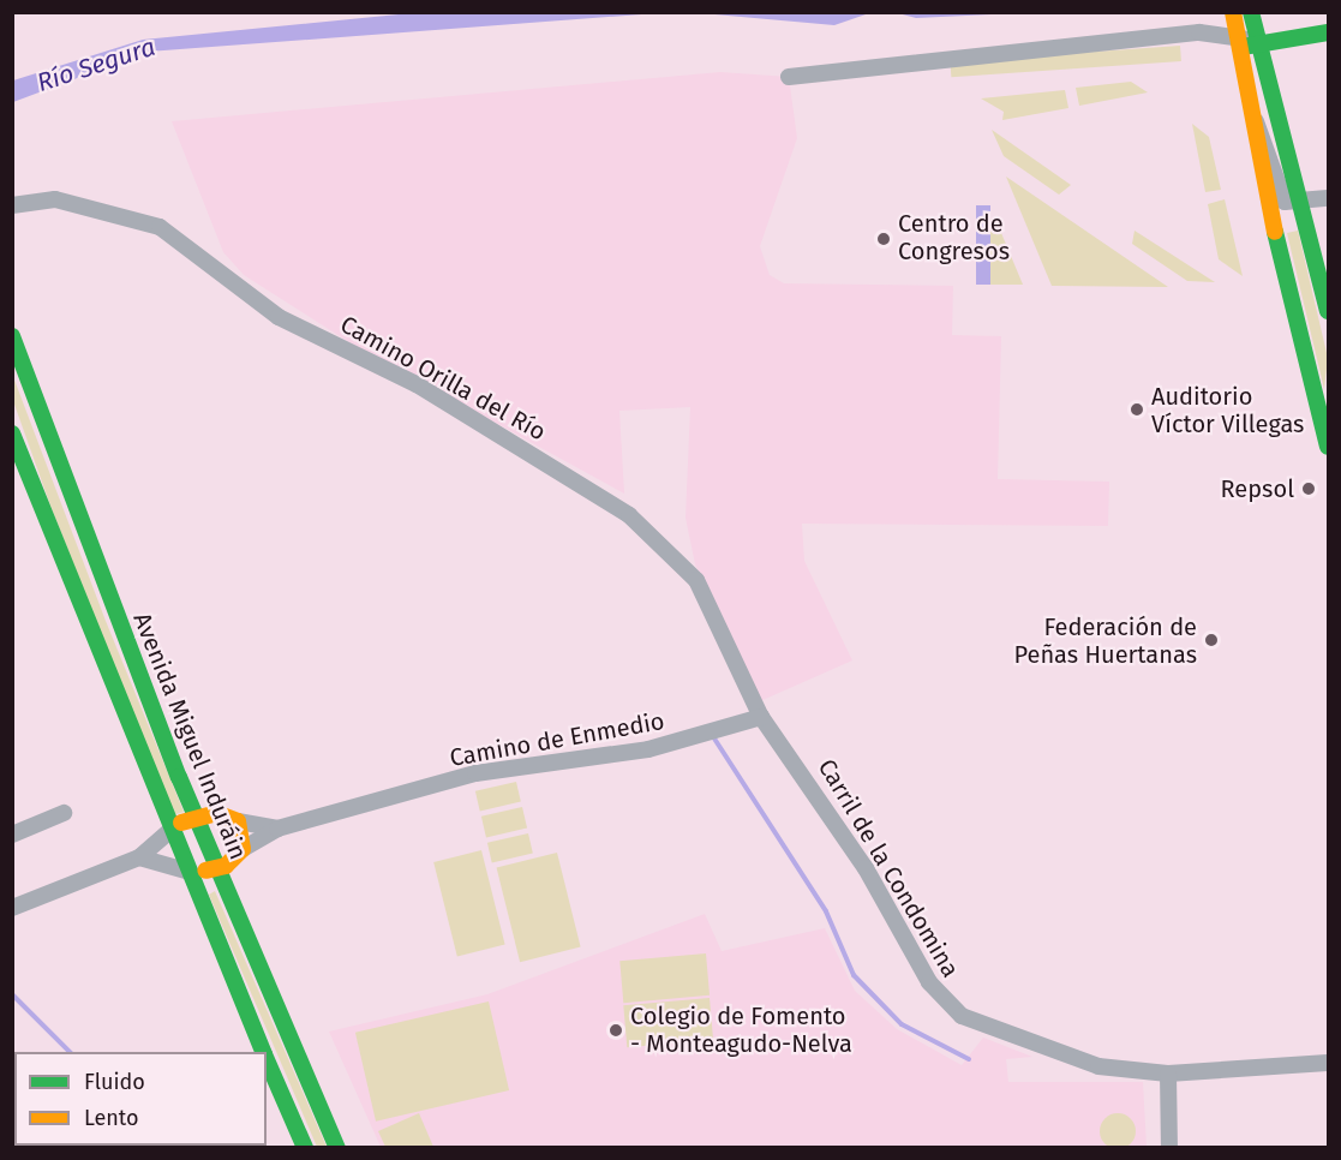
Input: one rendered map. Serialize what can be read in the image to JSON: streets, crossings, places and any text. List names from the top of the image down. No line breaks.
{"streets":{"main road":["Avenida Miguel Induráin"],"street":["Camino Orilla del Río","Camino de Enmedio","Carril de la Condomina"]},"crossings":[["Camino Orilla del Río","Camino de Enmedio"],["Camino Orilla del Río","Carril de la Condomina"],["Camino de Enmedio","Carril de la Condomina"]],"water":["Río Segura"],"places":["Centro de Congresos","Auditorio Víctor Villegas","Repsol","Federación de Peñas Huertanas","Colegio de Fomento - Monteagudo-Nelva"],"legend":["Fluido","Lento"]}
